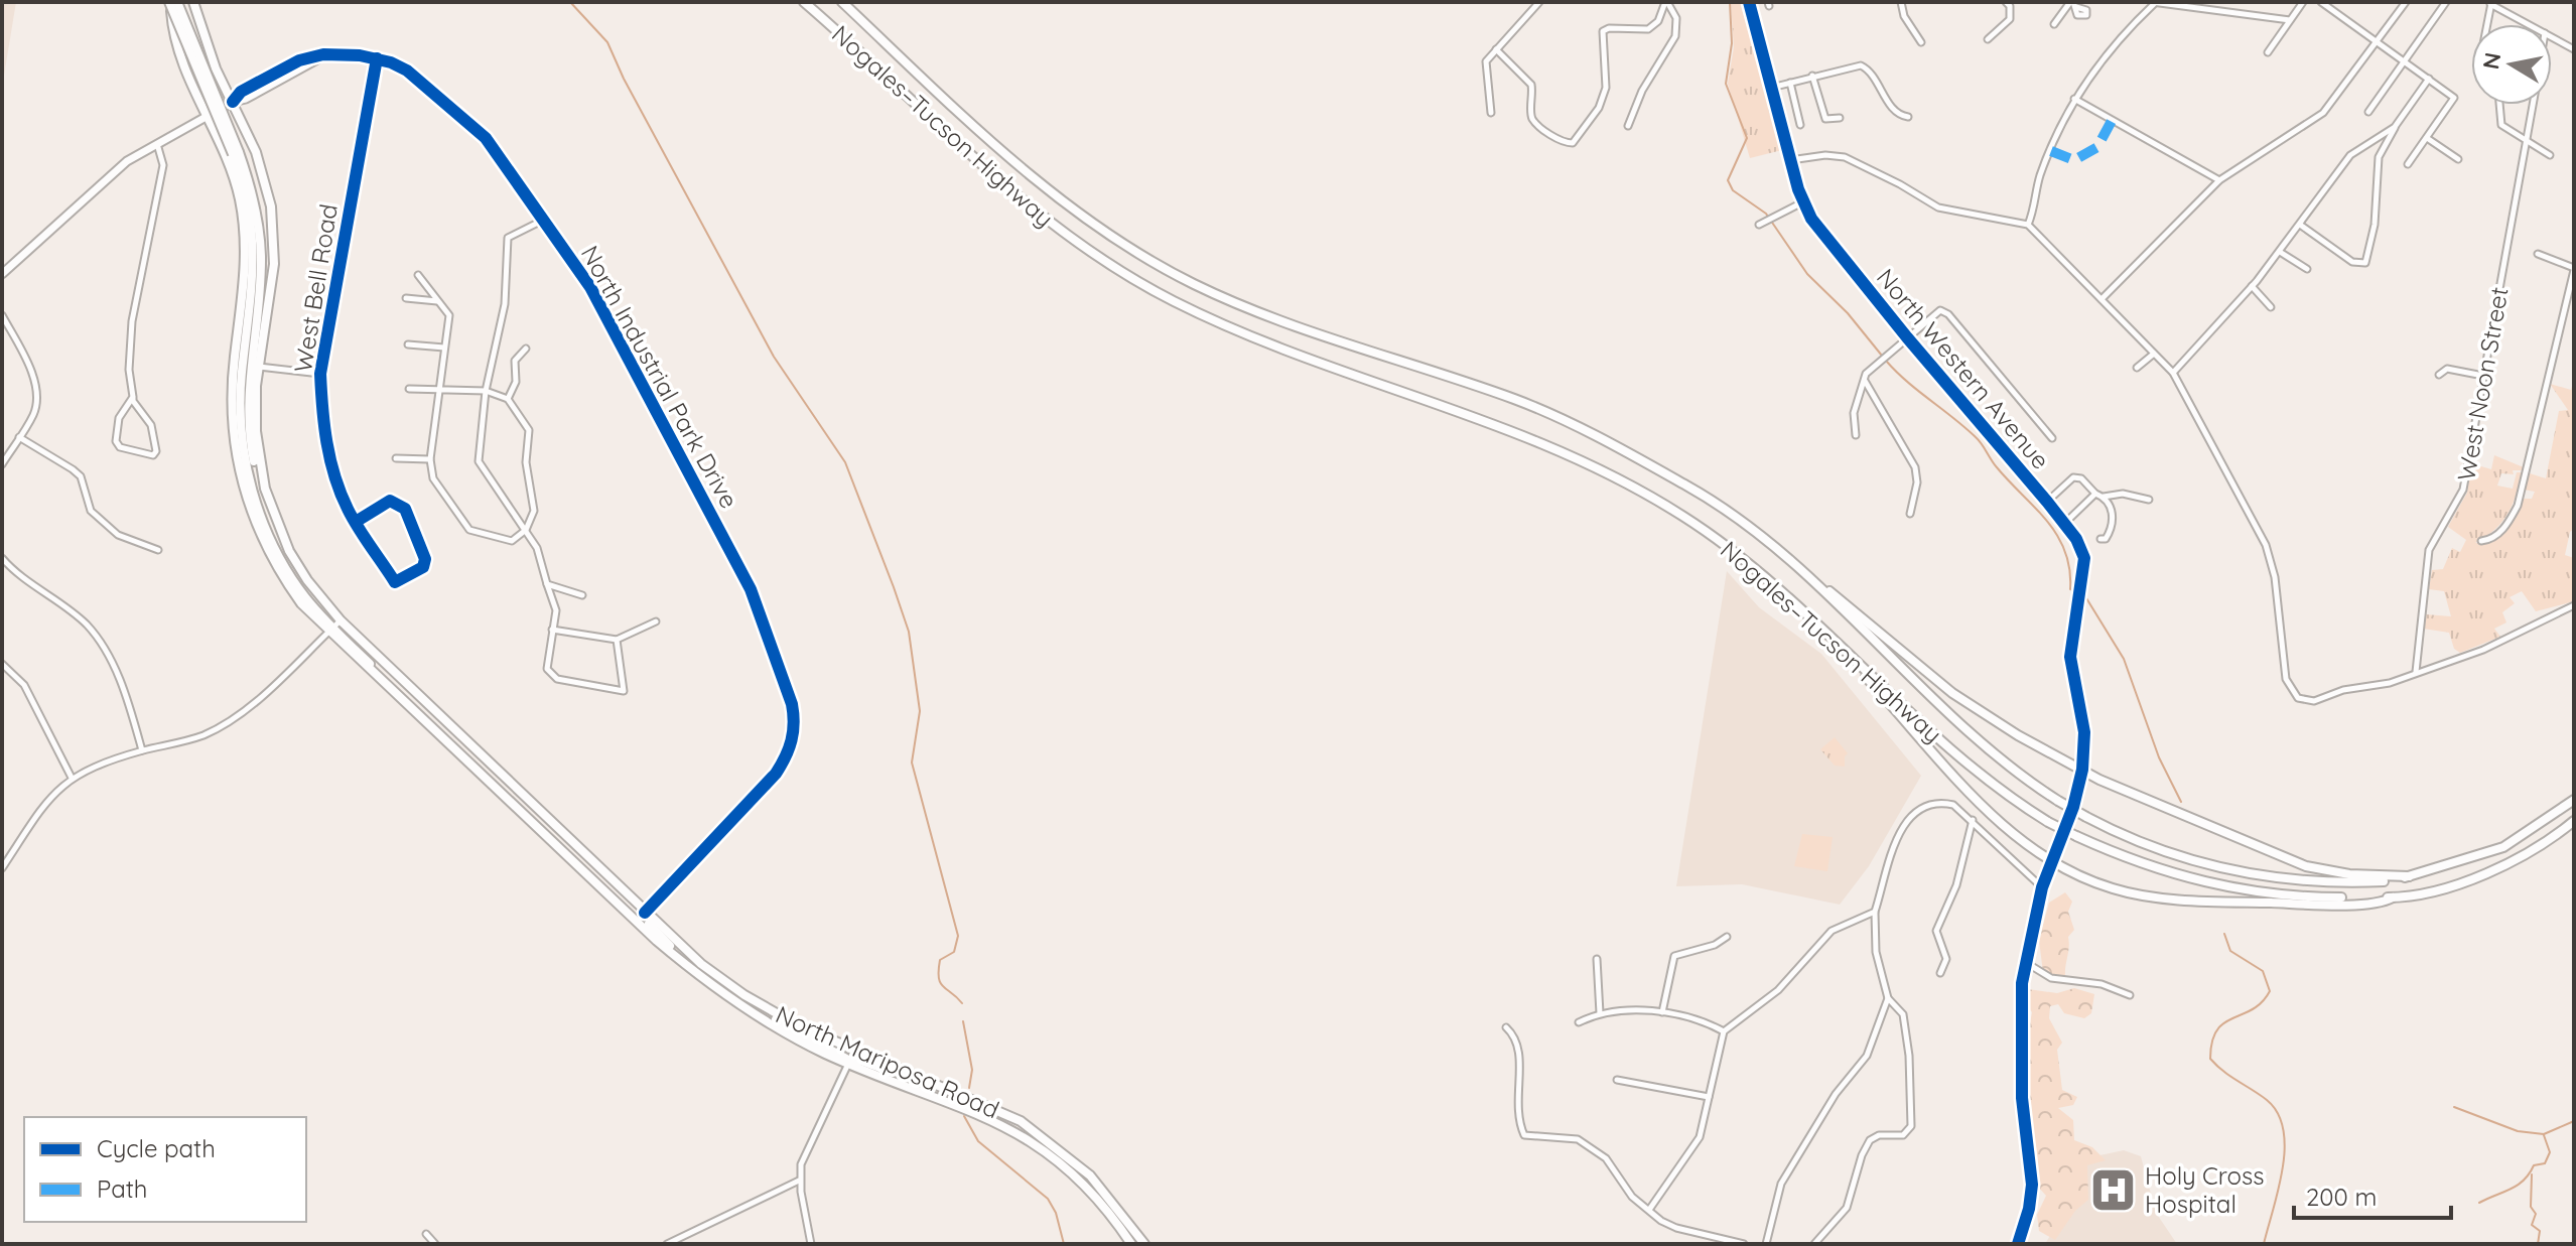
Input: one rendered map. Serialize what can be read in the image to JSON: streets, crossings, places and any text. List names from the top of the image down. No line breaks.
{"streets":{"highway":["Nogales–Tucson Highway","North Mariposa Road"],"street":["West Bell Road","North Western Avenue","North Industrial Park Drive","West Noon Street"]},"crossings":[["West Bell Road","North Industrial Park Drive"],["North Industrial Park Drive","North Mariposa Road"]],"places":{"hospital":["Holy Cross Hospital"]},"legend":["Cycle path","Path"],"scale_bar":"200 m","north":"left"}
